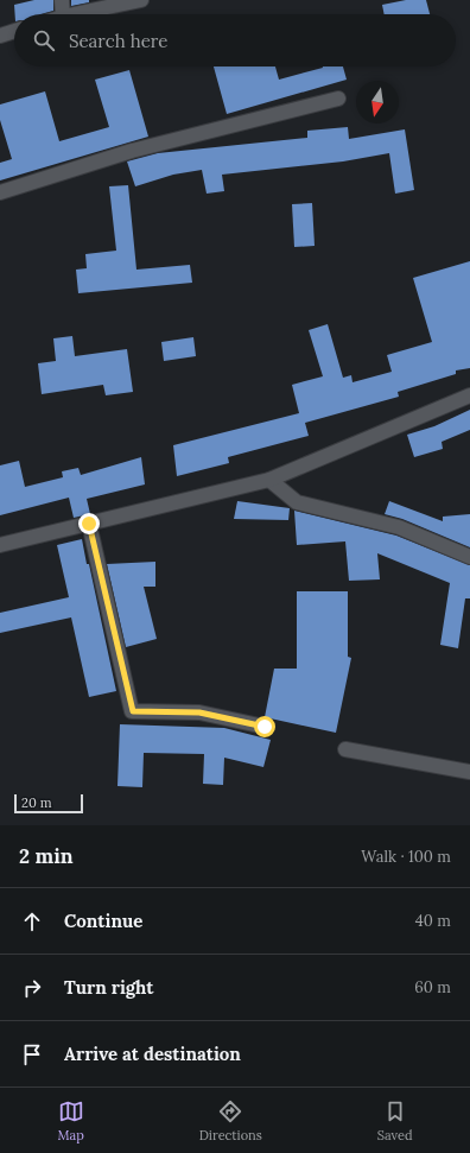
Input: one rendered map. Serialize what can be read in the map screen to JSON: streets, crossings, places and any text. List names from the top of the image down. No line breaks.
{"scale_bar":"20 m","north":"bottom","page":{"search":"Search here","scale":"20 m","heading":["2 min","Walk · 100 m"],"list":[["Continue","40 m"],["Turn right","60 m"],"Arrive at destination"],"nav":["Map","Directions","Saved"]}}
